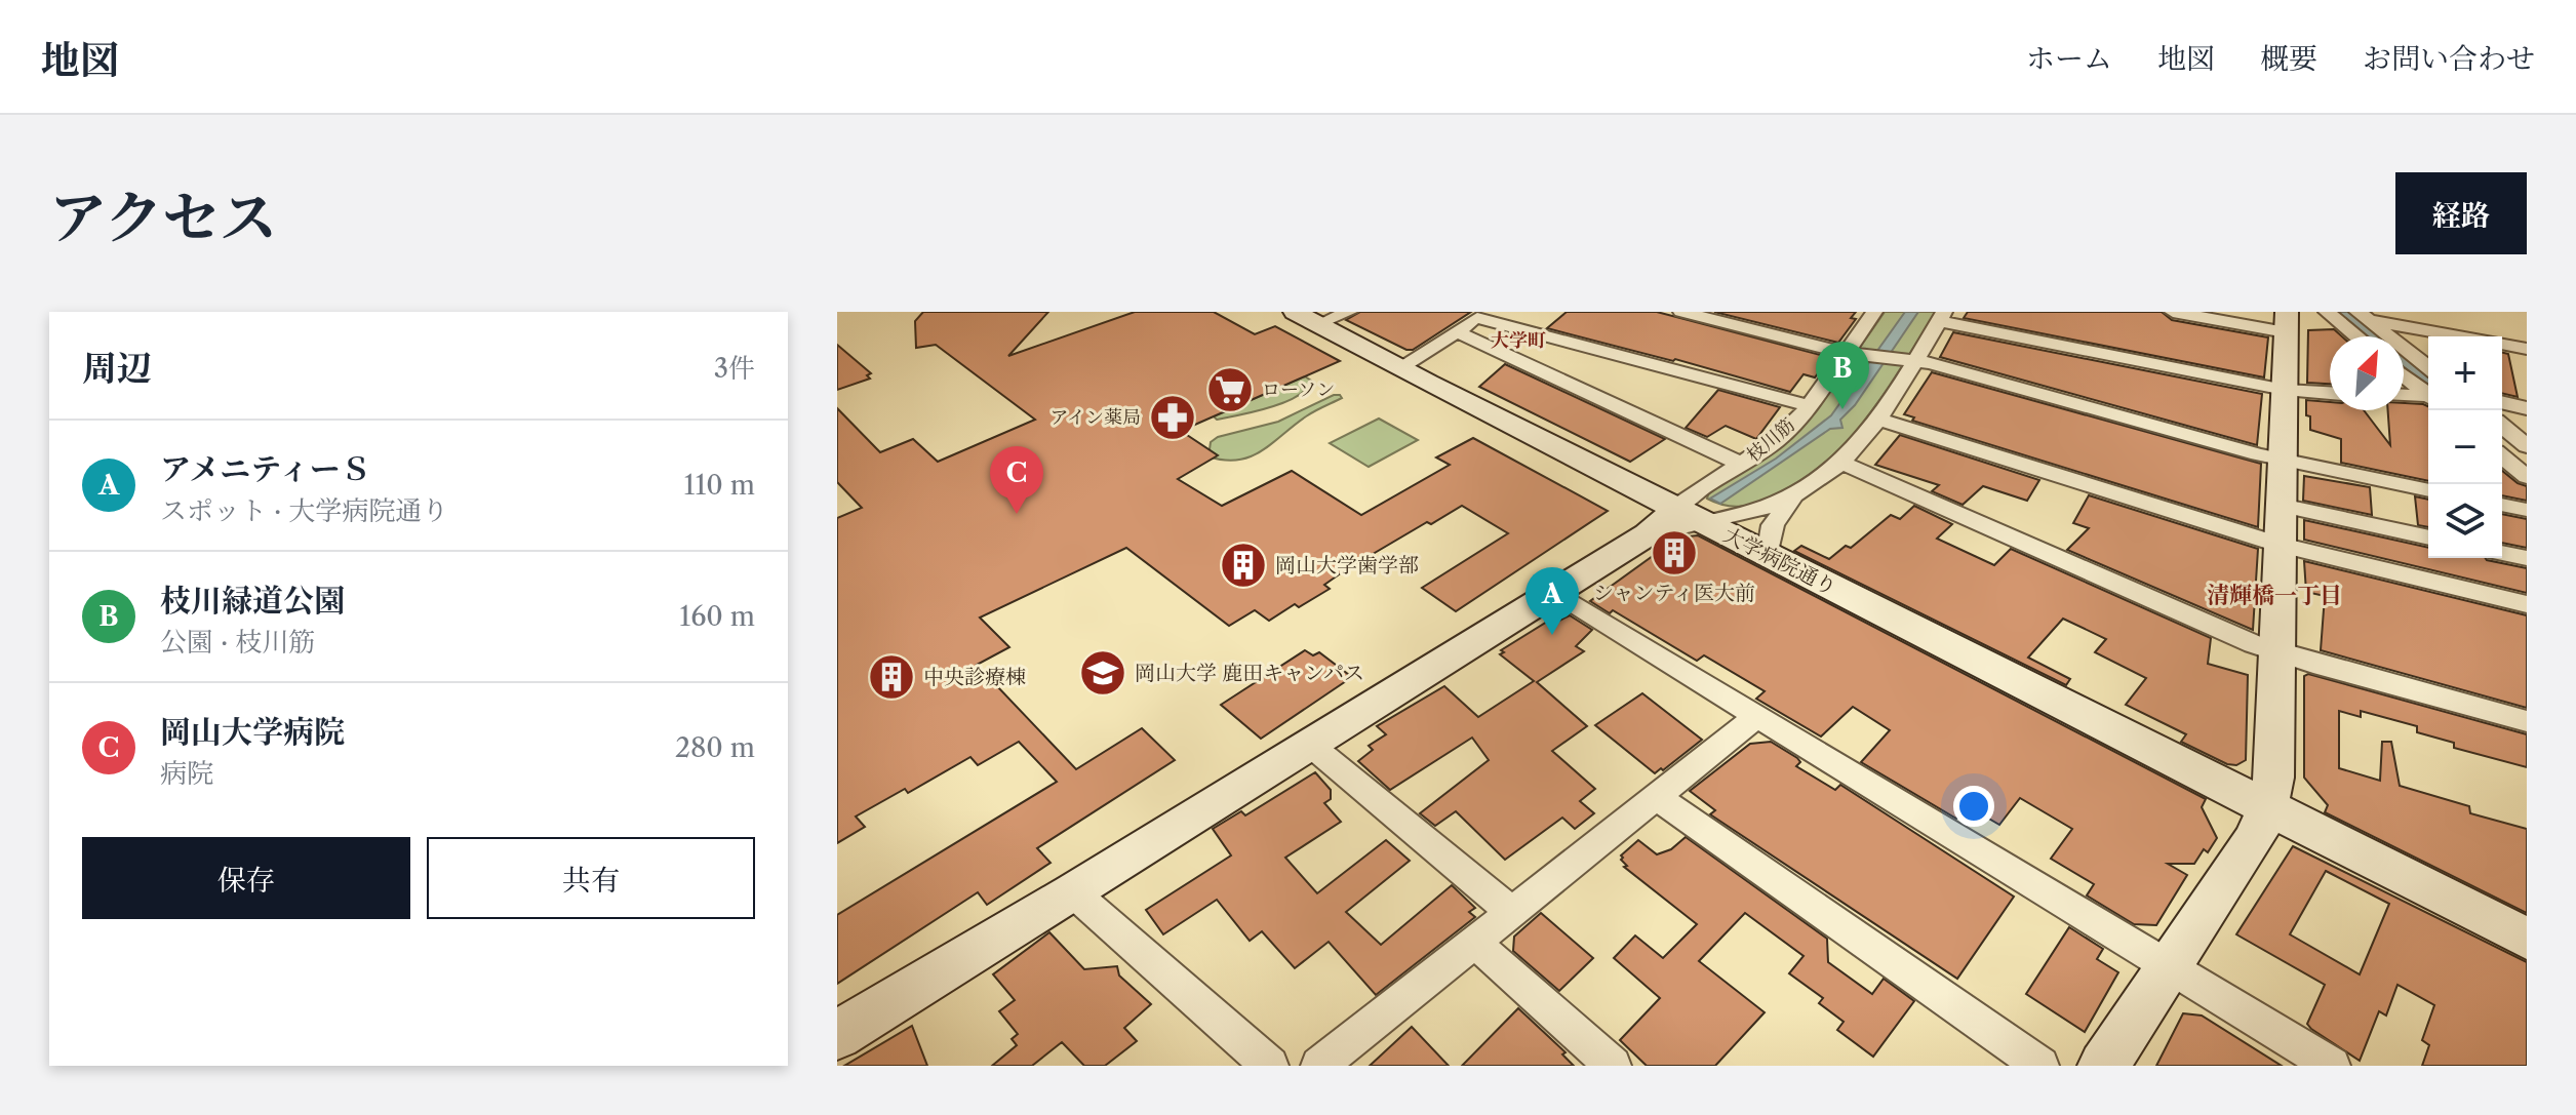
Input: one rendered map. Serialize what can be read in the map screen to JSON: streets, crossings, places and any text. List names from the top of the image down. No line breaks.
{"streets":{"street":["枝川筋","大学病院通り"]},"crossings":[["枝川筋","大学病院通り"]],"districts":["大学町","清輝橋一丁目"],"places":{"supermarket":["ローソン"],"pharmacy":["アイン薬局"],"building":["シャンティ医大前","岡山大学歯学部","中央診療棟"],"school or university":["岡山大学 鹿田キャンパス"]},"north":"top right","page":{"header":"地図","nav":["ホーム","地図","概要","お問い合わせ"],"title":"アクセス","buttons":["経路",["保存","共有"]],"heading":["周辺","3件"],"map_buttons":["+","−"],"pins":["B","C","A"],"list":[{"mark":"A","name":"アメニティーＳ","note":"スポット · 大学病院通り","value":"110 m"},{"mark":"B","name":"枝川緑道公園","note":"公園 · 枝川筋","value":"160 m"},{"mark":"C","name":"岡山大学病院","note":"病院","value":"280 m"}]}}
